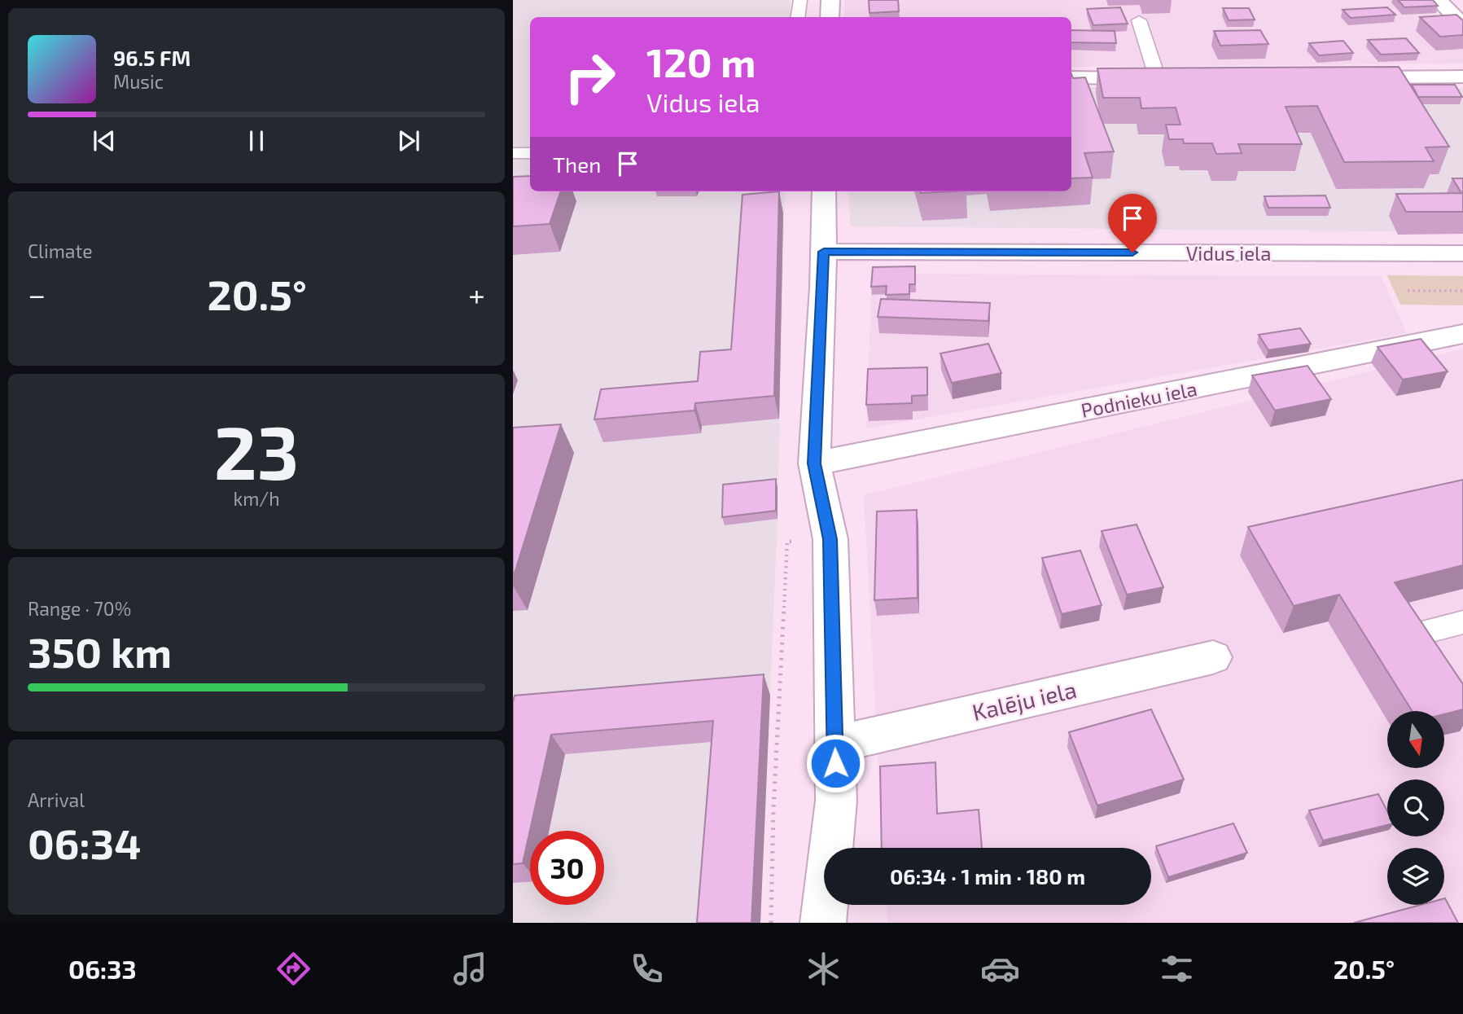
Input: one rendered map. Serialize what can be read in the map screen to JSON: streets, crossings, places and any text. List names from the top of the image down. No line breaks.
{"streets":{"street":["Vidus iela","Podnieku iela","Kalēju iela"]},"north":"bottom","page":{"turn":["120 m","Vidus iela"],"song":["96.5 FM","Music"],"then":"Then","tile":["Climate",["23","km/h"],["Range · 70%","350 km"],["Arrival","06:34"]],"heat":["−","20.5°","+"],"limit":"30","trip":"06:34 · 1 min · 180 m","tabs":["06:33","20.5°"]}}
